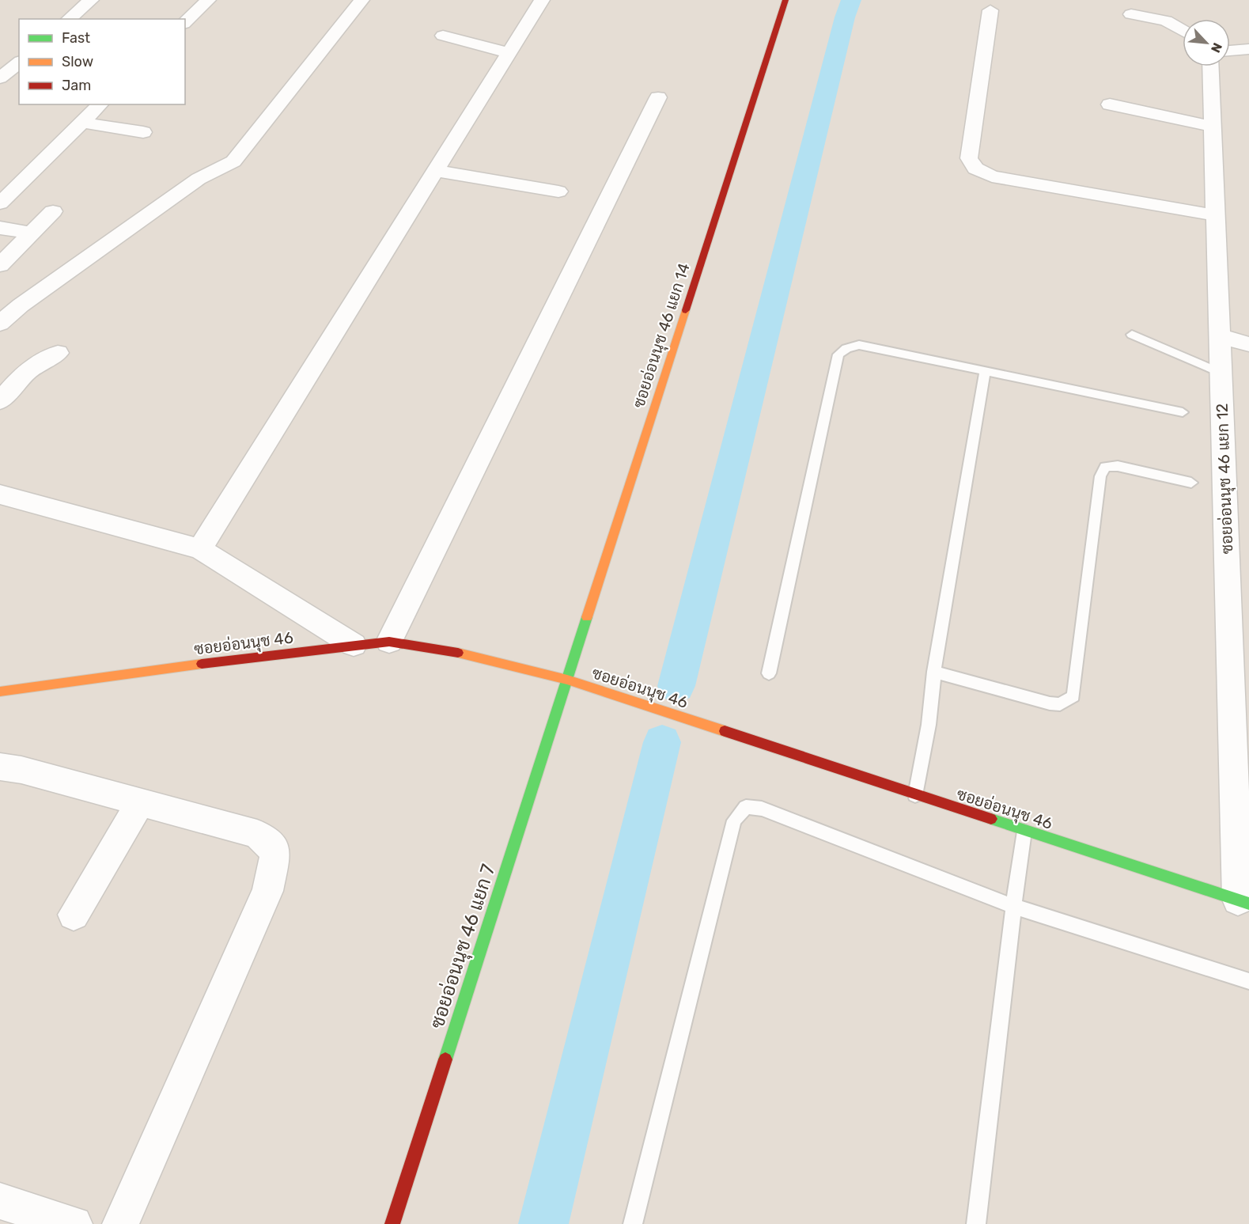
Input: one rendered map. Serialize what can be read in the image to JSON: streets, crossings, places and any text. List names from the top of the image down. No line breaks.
{"streets":{"street":["ซอยอ่อนนุช 46 แยก 14","ซอยอ่อนนุช 46 แยก 12","ซอยอ่อนนุช 46","ซอยอ่อนนุช 46 แยก 7"]},"crossings":[["ซอยอ่อนนุช 46 แยก 14","ซอยอ่อนนุช 46"],["ซอยอ่อนนุช 46 แยก 14","ซอยอ่อนนุช 46 แยก 7"],["ซอยอ่อนนุช 46 แยก 12","ซอยอ่อนนุช 46"],["ซอยอ่อนนุช 46","ซอยอ่อนนุช 46 แยก 7"]],"legend":["Fast","Slow","Jam"],"north":"bottom right"}
